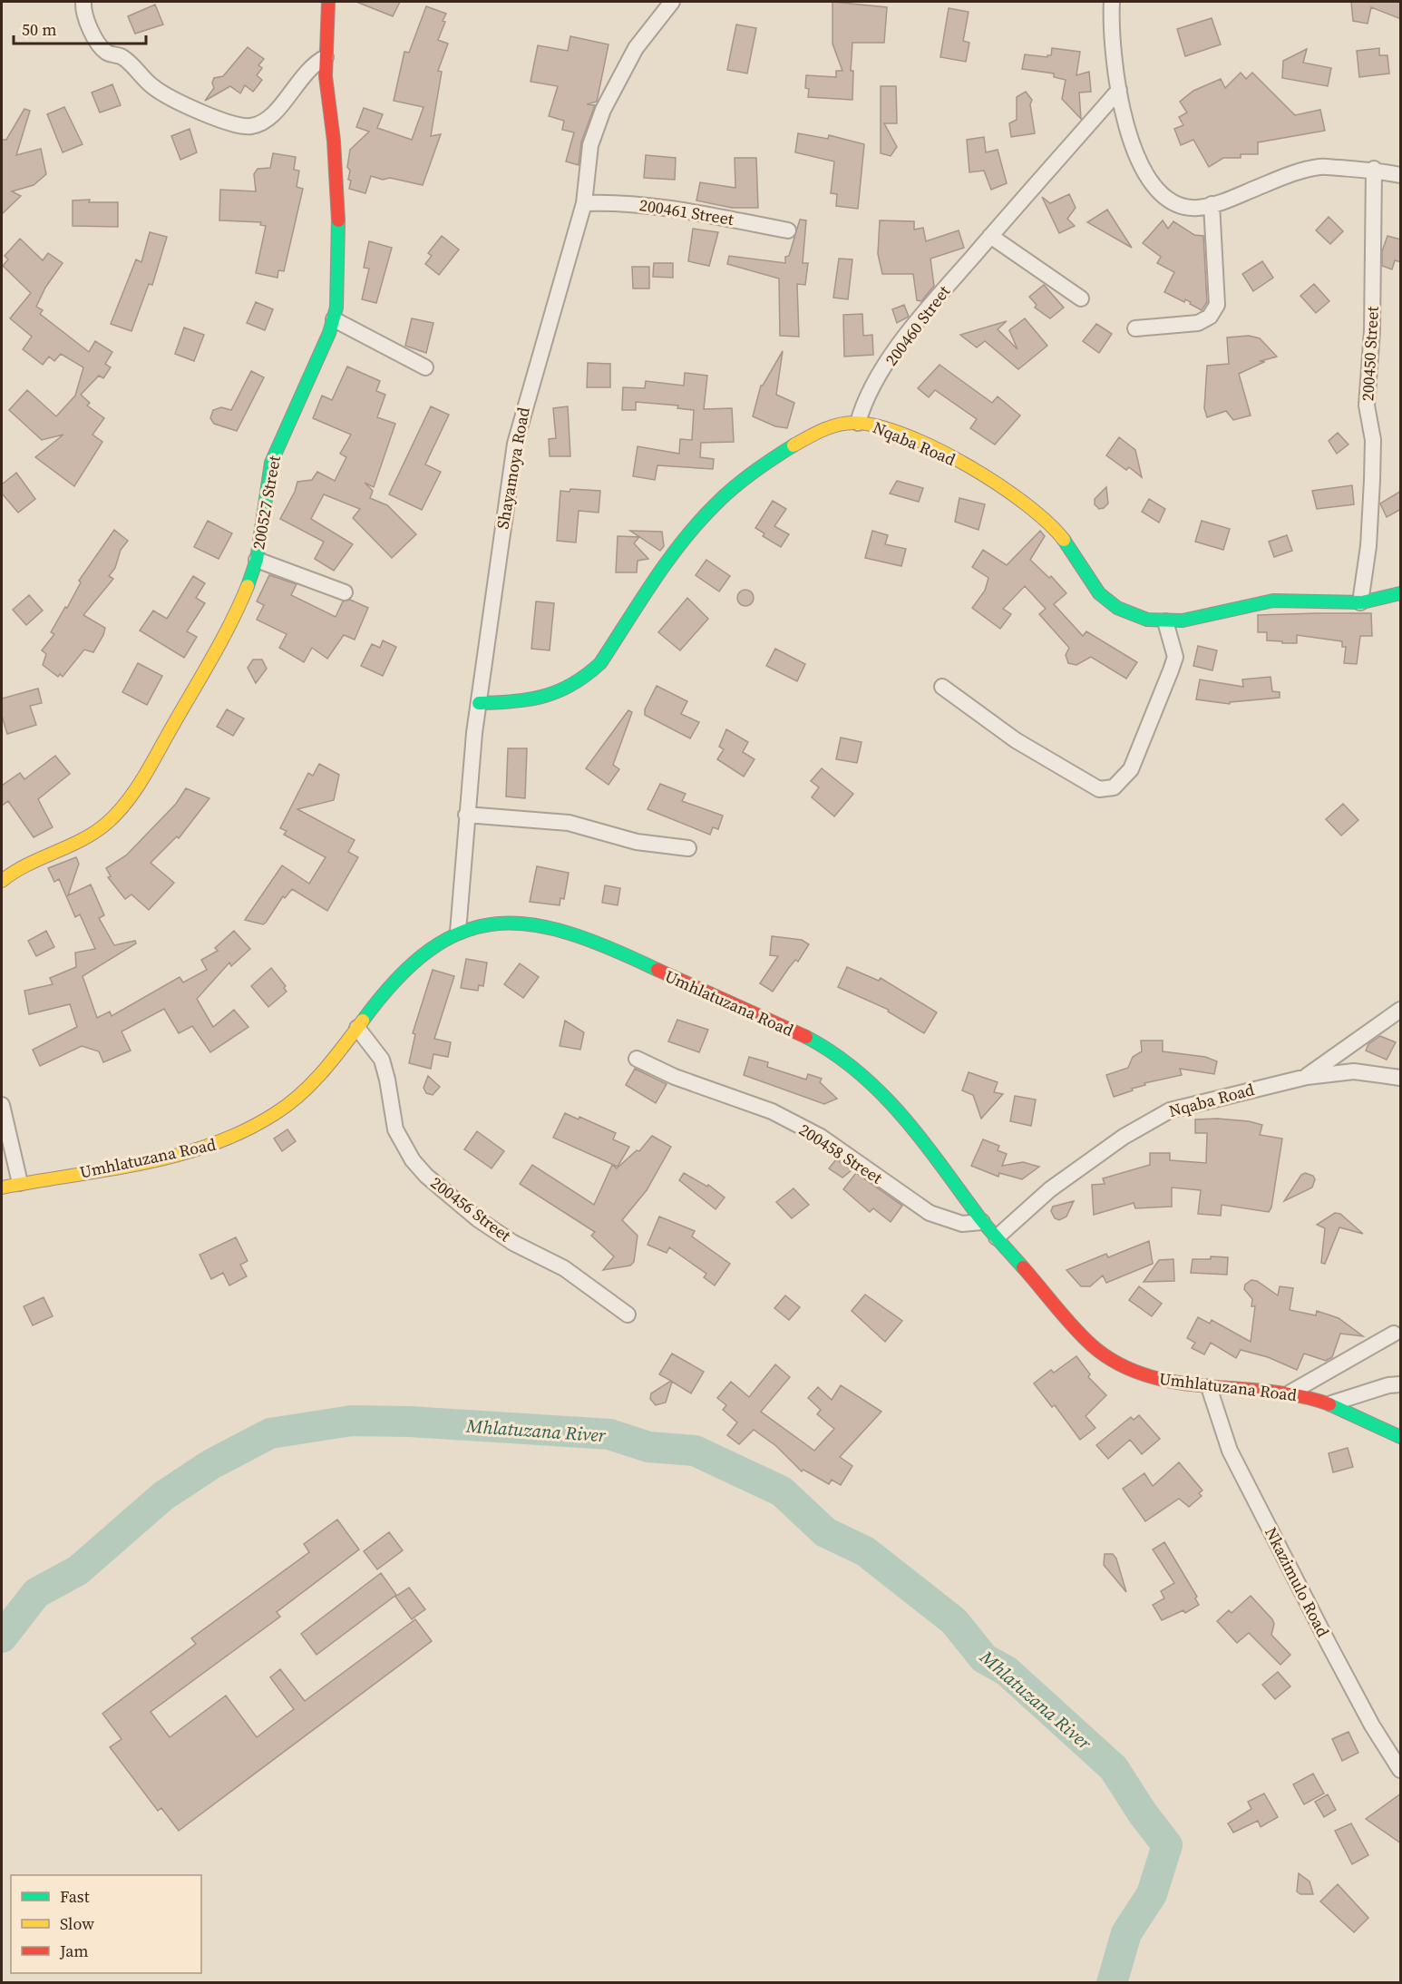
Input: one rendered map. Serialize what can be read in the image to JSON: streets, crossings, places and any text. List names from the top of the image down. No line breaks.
{"streets":{"street":["200461 Street","200460 Street","200450 Street","Nqaba Road","Shayamoya Road","200527 Street","Umhlatuzana Road","200458 Street","200456 Street","Nkazimulo Road"]},"crossings":[["200461 Street","Shayamoya Road"],["200460 Street","Nqaba Road"],["200450 Street","Nqaba Road"],["Nqaba Road","Shayamoya Road"],["Nqaba Road","Umhlatuzana Road"],["Shayamoya Road","Umhlatuzana Road"],["Umhlatuzana Road","200458 Street"],["Umhlatuzana Road","200456 Street"],["Umhlatuzana Road","Nkazimulo Road"]],"water":["Mhlatuzana River"],"legend":["Fast","Slow","Jam"],"scale_bar":"50 m"}
